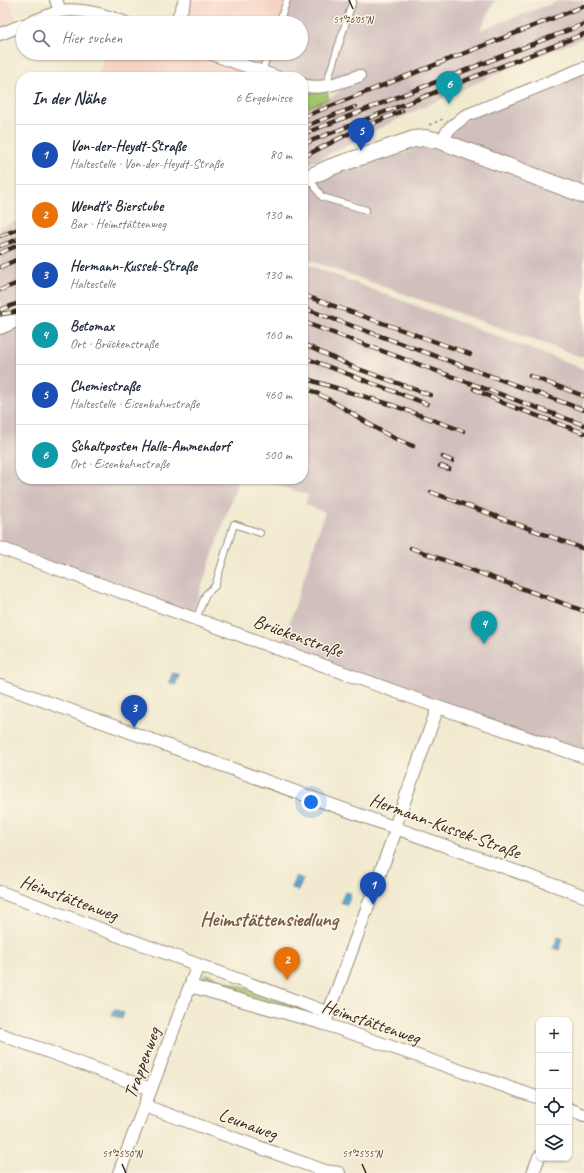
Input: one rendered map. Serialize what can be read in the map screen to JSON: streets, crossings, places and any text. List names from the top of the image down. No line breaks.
{"streets":{"street":["Brückenstraße","Hermann-Kussek-Straße","Heimstättenweg","Trappenweg","Leunaweg"]},"crossings":[["Heimstättenweg","Trappenweg"],["Trappenweg","Leunaweg"]],"districts":["Heimstättensiedlung"],"page":{"search":"Hier suchen","pins":["6","5","4","3","1","2"],"heading":["In der Nähe","6 Ergebnisse"],"list":[{"mark":"1","name":"Von-der-Heydt-Straße","note":"Haltestelle · Von-der-Heydt-Straße","value":"80 m"},{"mark":"2","name":"Wendt's Bierstube","note":"Bar · Heimstättenweg","value":"130 m"},{"mark":"3","name":"Hermann-Kussek-Straße","note":"Haltestelle","value":"130 m"},{"mark":"4","name":"Betomax","note":"Ort · Brückenstraße","value":"160 m"},{"mark":"5","name":"Chemiestraße","note":"Haltestelle · Eisenbahnstraße","value":"460 m"},{"mark":"6","name":"Schaltposten Halle-Ammendorf","note":"Ort · Eisenbahnstraße","value":"500 m"}],"map_buttons":["+","−"]},"coordinates":["51°26'05\"N","51°25'50\"N","51°25'55\"N"]}
